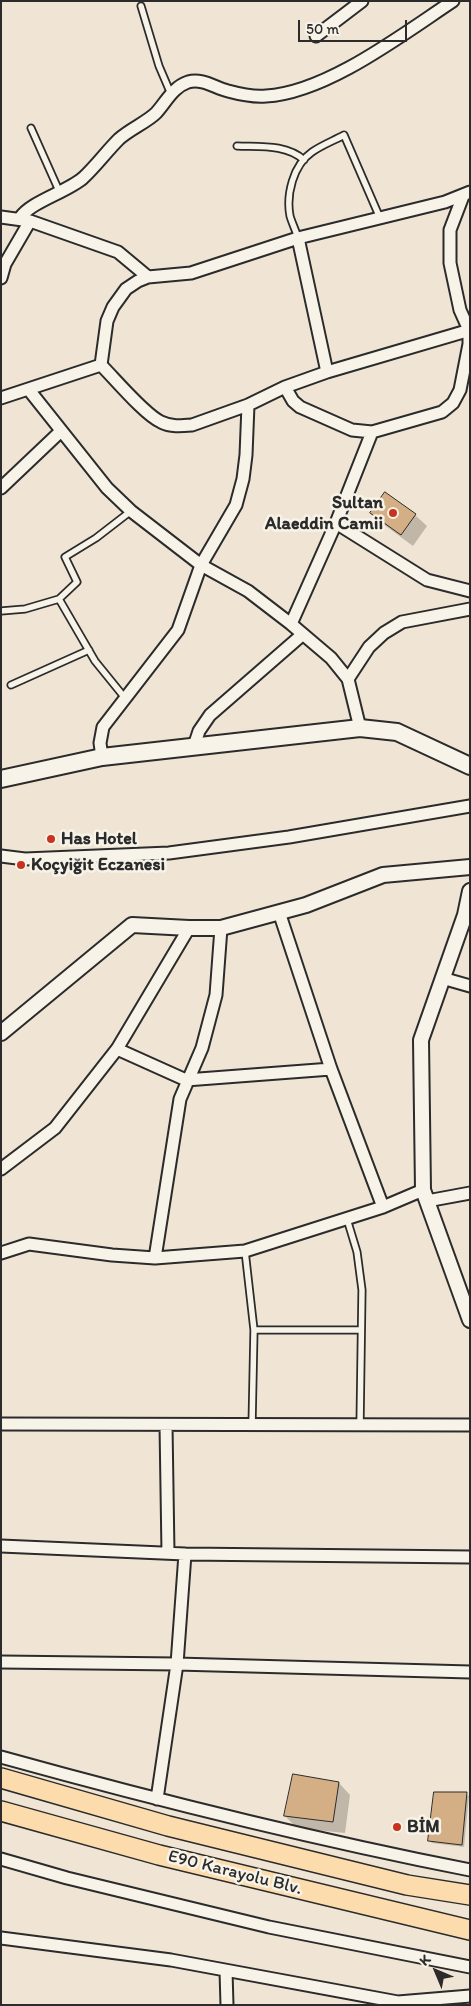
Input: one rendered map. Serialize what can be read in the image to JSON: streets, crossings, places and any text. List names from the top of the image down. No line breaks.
{"streets":{"highway":["E90 Karayolu Blv."]},"places":["Sultan Alaeddin Camii","Has Hotel","Koçyiğit Eczanesi","BİM"],"scale_bar":"50 m","north":"top left"}
